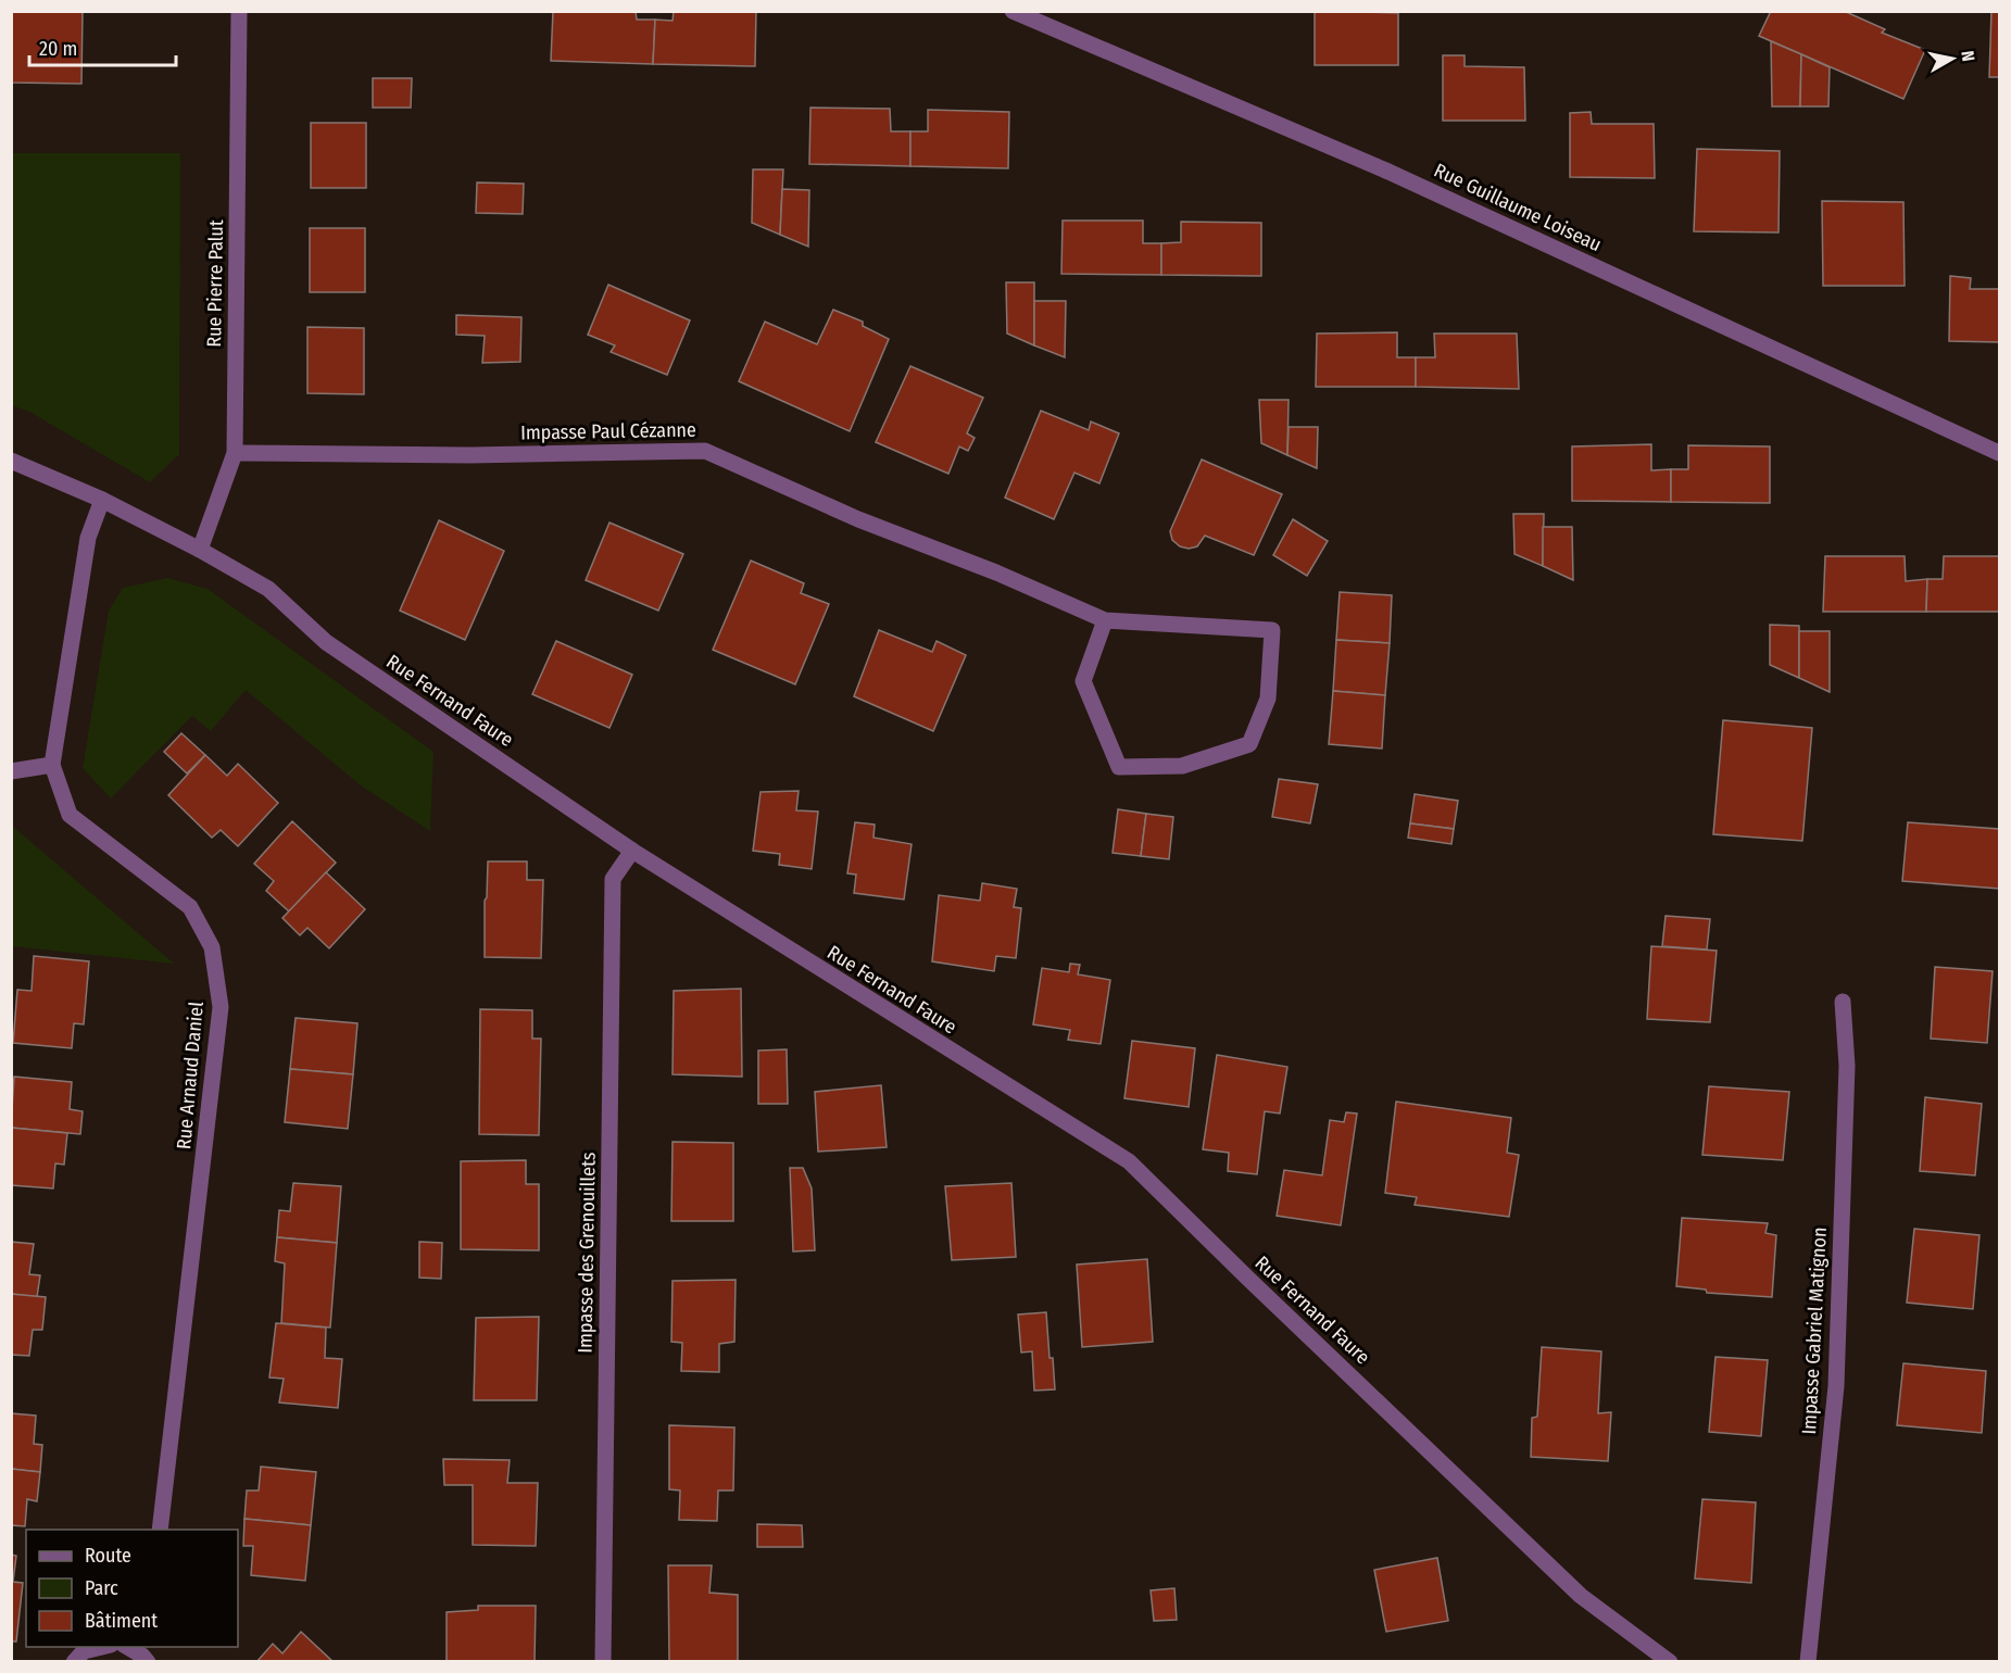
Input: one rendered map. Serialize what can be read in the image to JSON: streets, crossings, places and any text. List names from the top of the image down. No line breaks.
{"streets":{"street":["Rue Guillaume Loiseau","Rue Pierre Palut","Impasse Paul Cézanne","Rue Fernand Faure","Rue Arnaud Daniel","Impasse des Grenouillets","Impasse Gabriel Matignon"]},"crossings":[["Rue Pierre Palut","Impasse Paul Cézanne"],["Rue Pierre Palut","Rue Fernand Faure"],["Rue Fernand Faure","Rue Arnaud Daniel"],["Rue Fernand Faure","Impasse des Grenouillets"]],"legend":["Route","Parc","Bâtiment"],"scale_bar":"20 m","north":"right"}
